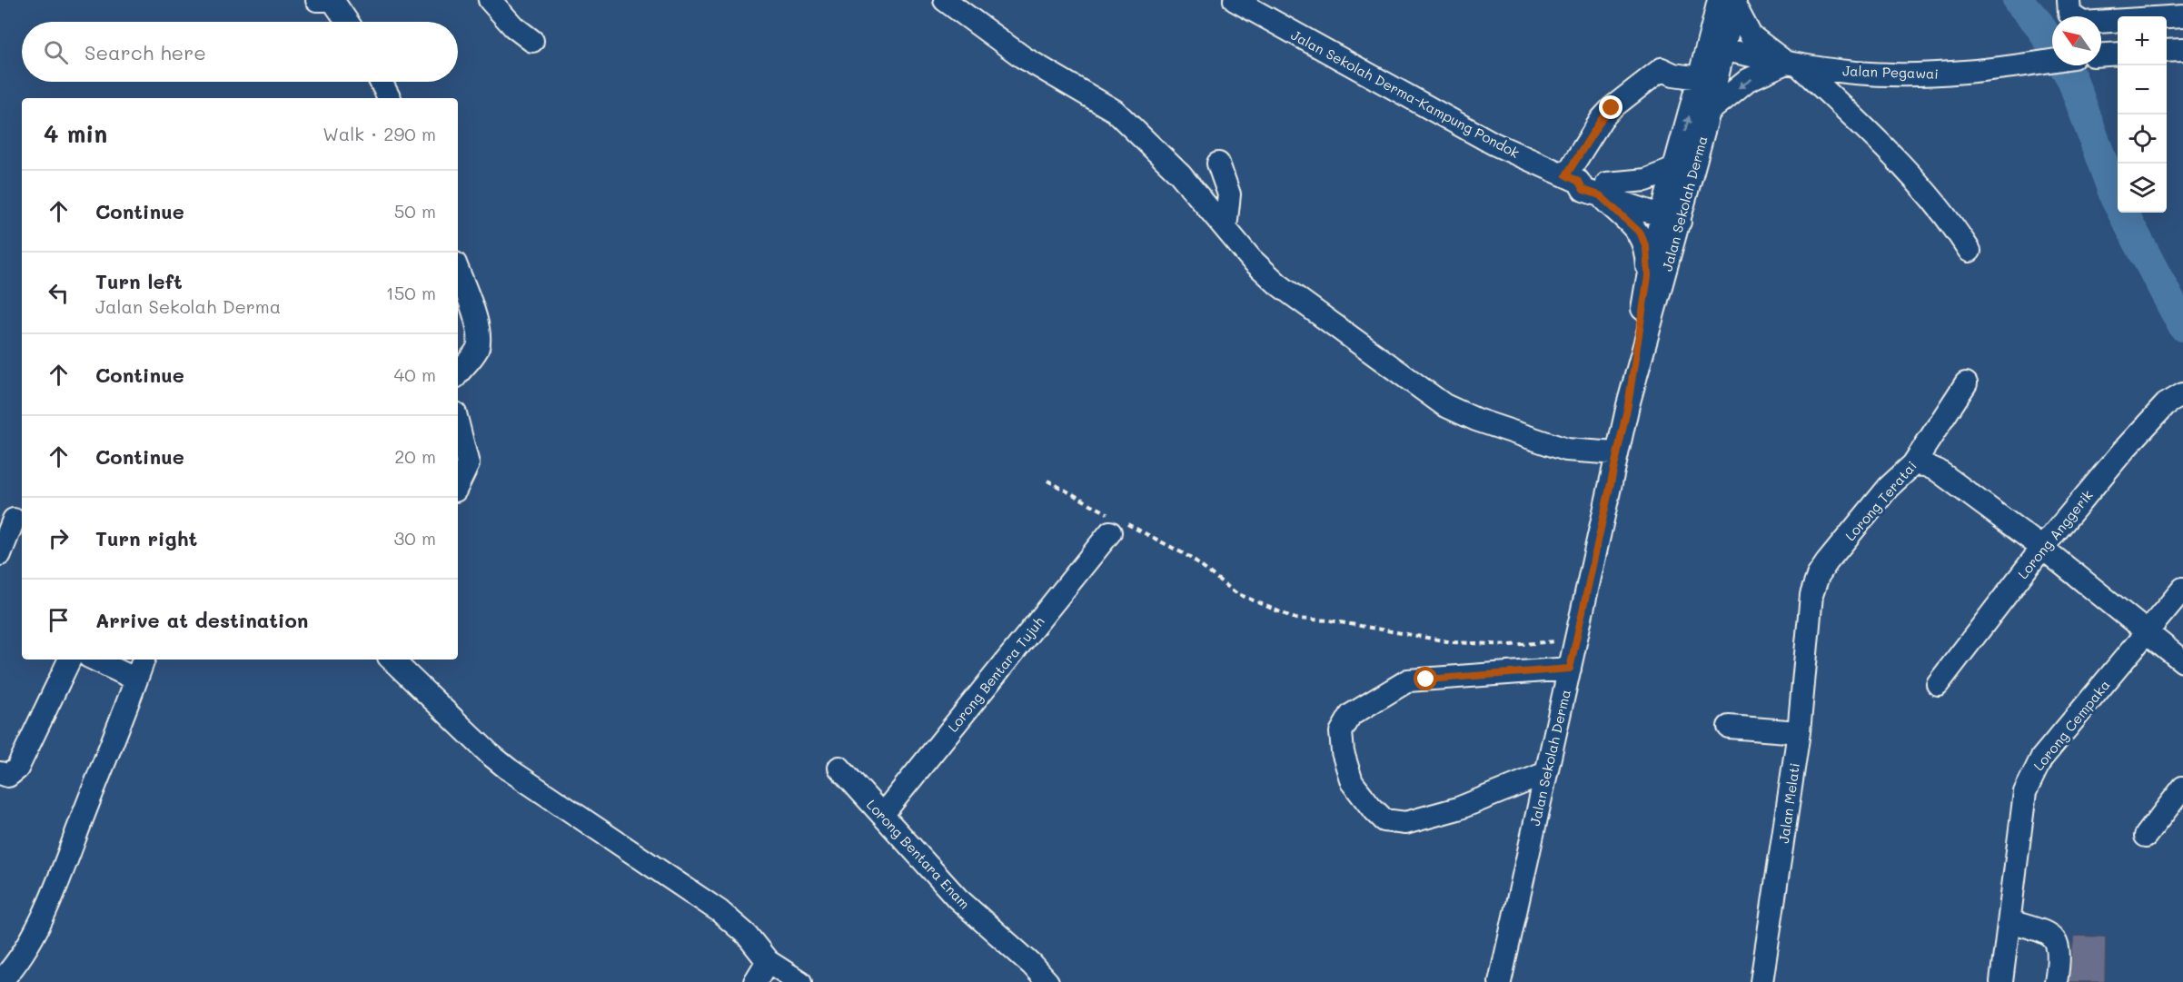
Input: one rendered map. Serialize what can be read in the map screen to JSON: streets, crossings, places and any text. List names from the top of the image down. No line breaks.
{"streets":{"street":["Jalan Pegawai","Jalan Sekolah Derma-Kampung Pondok","Jalan Sekolah Derma","Lorong Teratai","Lorong Anggerik","Lorong Bentara Tujuh","Lorong Cempaka","Jalan Melati","Lorong Bentara Enam"]},"crossings":[["Jalan Pegawai","Jalan Sekolah Derma"],["Jalan Sekolah Derma-Kampung Pondok","Jalan Sekolah Derma"],["Lorong Teratai","Jalan Melati"],["Lorong Bentara Tujuh","Lorong Bentara Enam"]],"north":"top left","page":{"map_buttons":["+","−"],"search":"Search here","heading":["4 min","Walk · 290 m"],"list":[["Continue","50 m"],["Turn left","Jalan Sekolah Derma","150 m"],["Continue","40 m"],["Continue","20 m"],["Turn right","30 m"],"Arrive at destination"]}}
